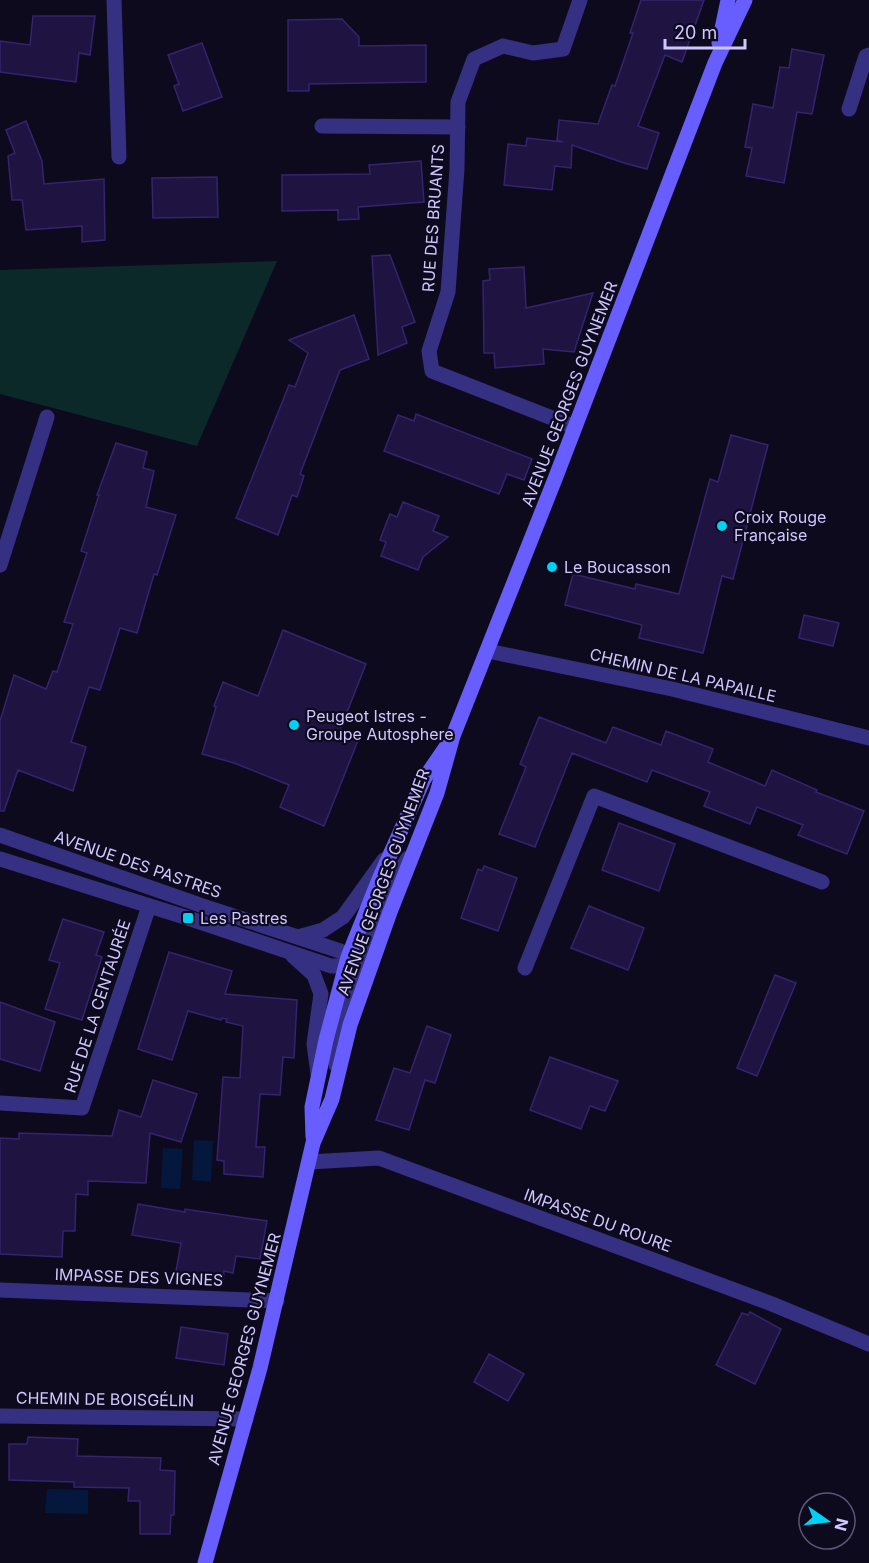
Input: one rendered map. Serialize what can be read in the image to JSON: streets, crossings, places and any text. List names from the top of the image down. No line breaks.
{"streets":{"main road":["AVENUE GEORGES GUYNEMER"],"street":["RUE DES BRUANTS","CHEMIN DE LA PAPAILLE","AVENUE DES PASTRES","RUE DE LA CENTAURÉE","IMPASSE DU ROURE","IMPASSE DES VIGNES","CHEMIN DE BOISGÉLIN"]},"crossings":[["RUE DES BRUANTS","AVENUE GEORGES GUYNEMER"],["AVENUE GEORGES GUYNEMER","CHEMIN DE LA PAPAILLE"],["AVENUE GEORGES GUYNEMER","AVENUE DES PASTRES"],["AVENUE GEORGES GUYNEMER","IMPASSE DU ROURE"],["AVENUE GEORGES GUYNEMER","IMPASSE DES VIGNES"],["AVENUE GEORGES GUYNEMER","CHEMIN DE BOISGÉLIN"]],"places":{"other":["Croix Rouge Française","Le Boucasson","Peugeot Istres - Groupe Autosphere"],"transit":["Les Pastres"]},"scale_bar":"20 m","north":"right"}
